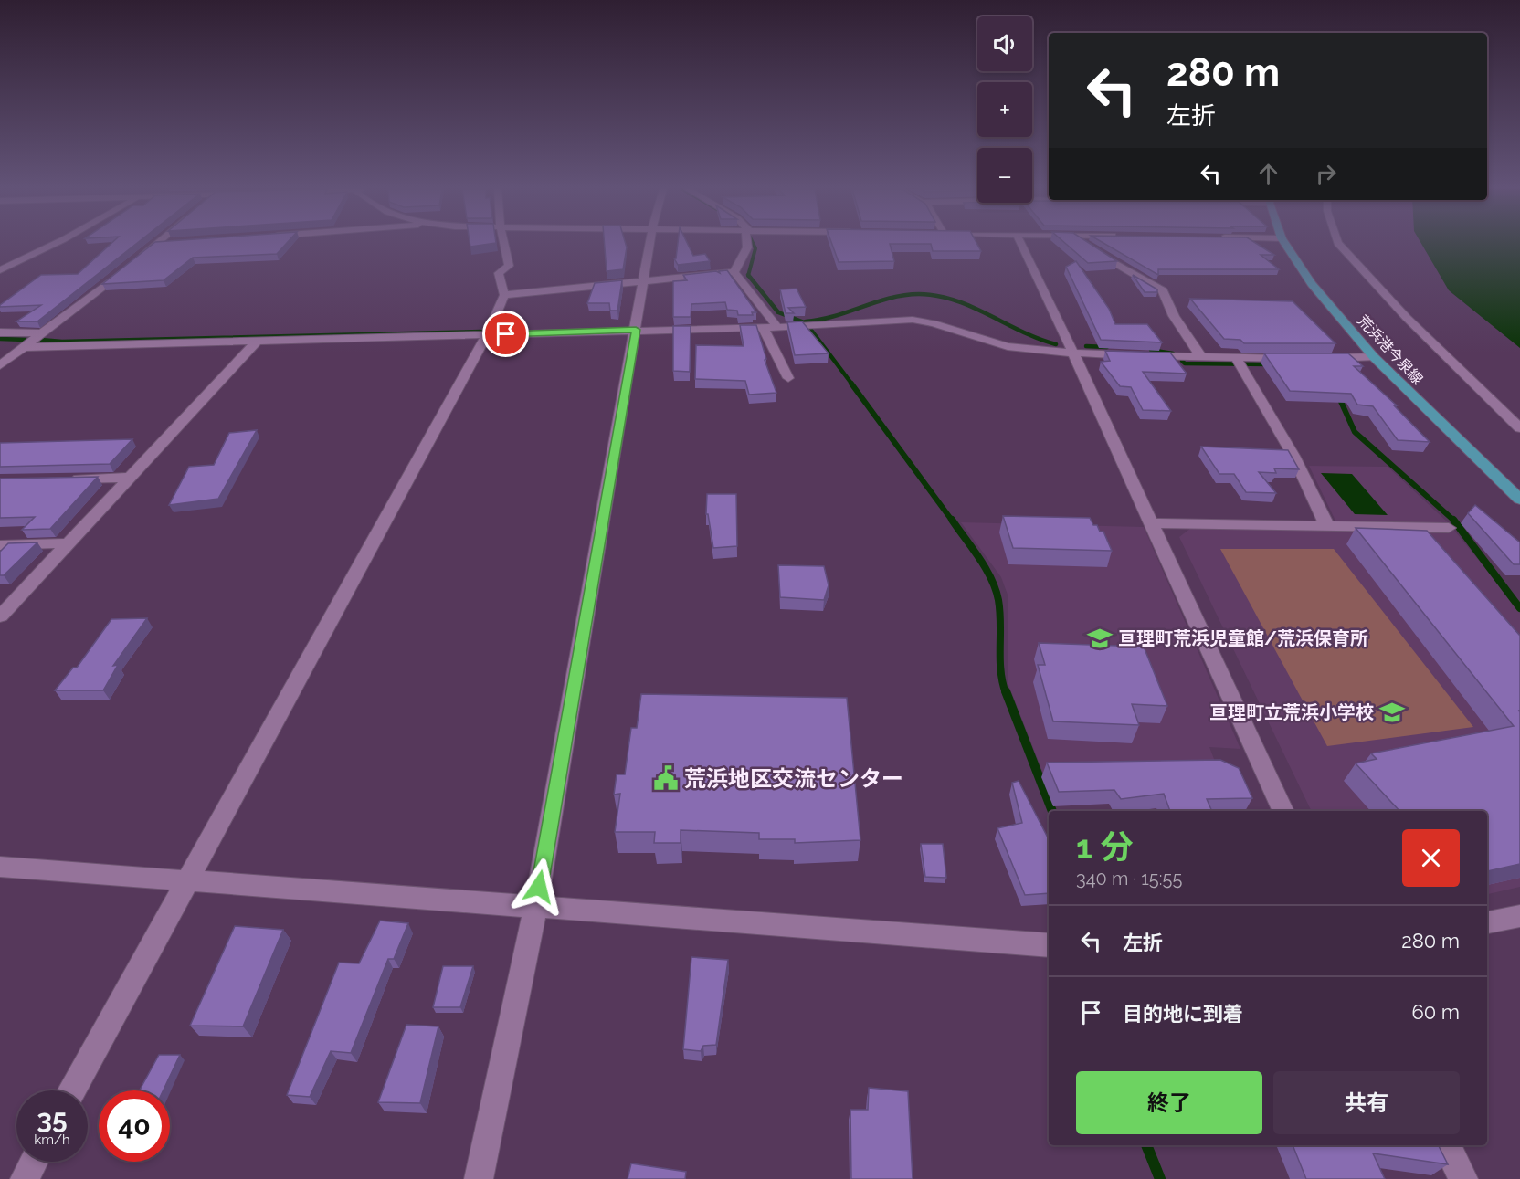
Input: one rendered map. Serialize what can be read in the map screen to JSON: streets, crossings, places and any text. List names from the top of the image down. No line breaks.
{"streets":{"main road":["荒浜港今泉線"]},"places":{"school or university":["亘理町荒浜児童館/荒浜保育所","亘理町立荒浜小学校"],"public building":["荒浜地区交流センター"]},"page":{"map_buttons":["+","−"],"turn":["280 m","左折"],"heading":["1 分","340 m · 15:55"],"list":[{"name":"左折","value":"280 m"},{"name":"目的地に到着","value":"60 m"}],"buttons":["終了","共有"],"speed":"35 km/h","limit":"40"}}
